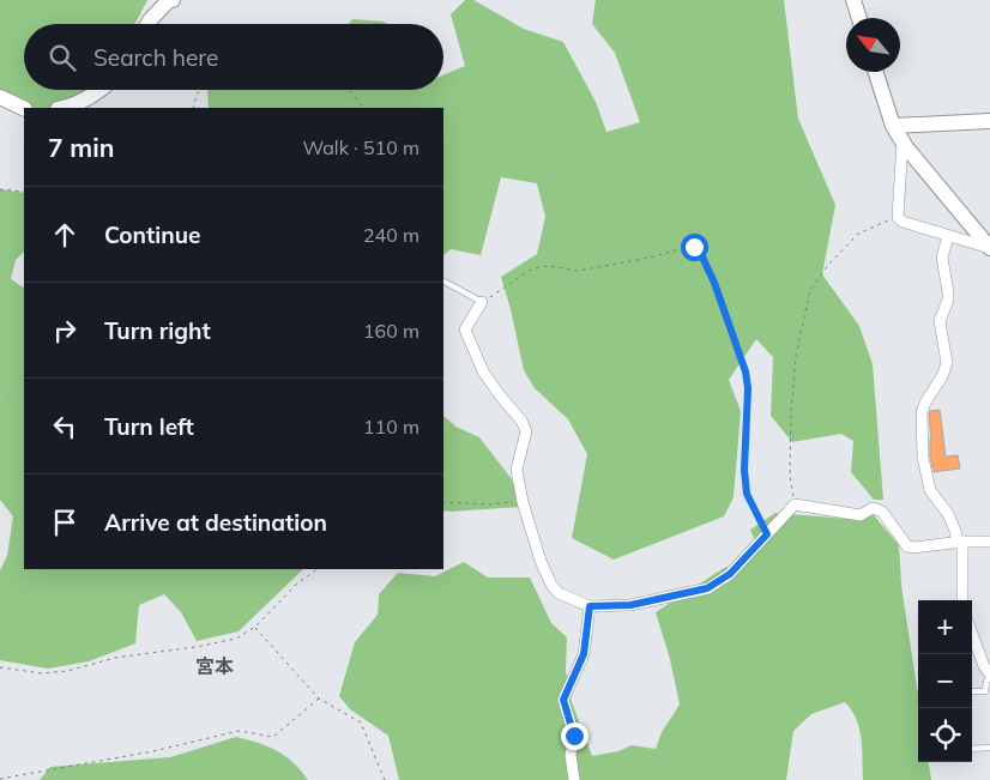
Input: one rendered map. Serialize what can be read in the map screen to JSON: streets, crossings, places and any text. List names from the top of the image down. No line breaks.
{"districts":["宮本"],"north":"top left","page":{"search":"Search here","heading":["7 min","Walk · 510 m"],"list":[["Continue","240 m"],["Turn right","160 m"],["Turn left","110 m"],"Arrive at destination"],"map_buttons":["+","−"]}}
